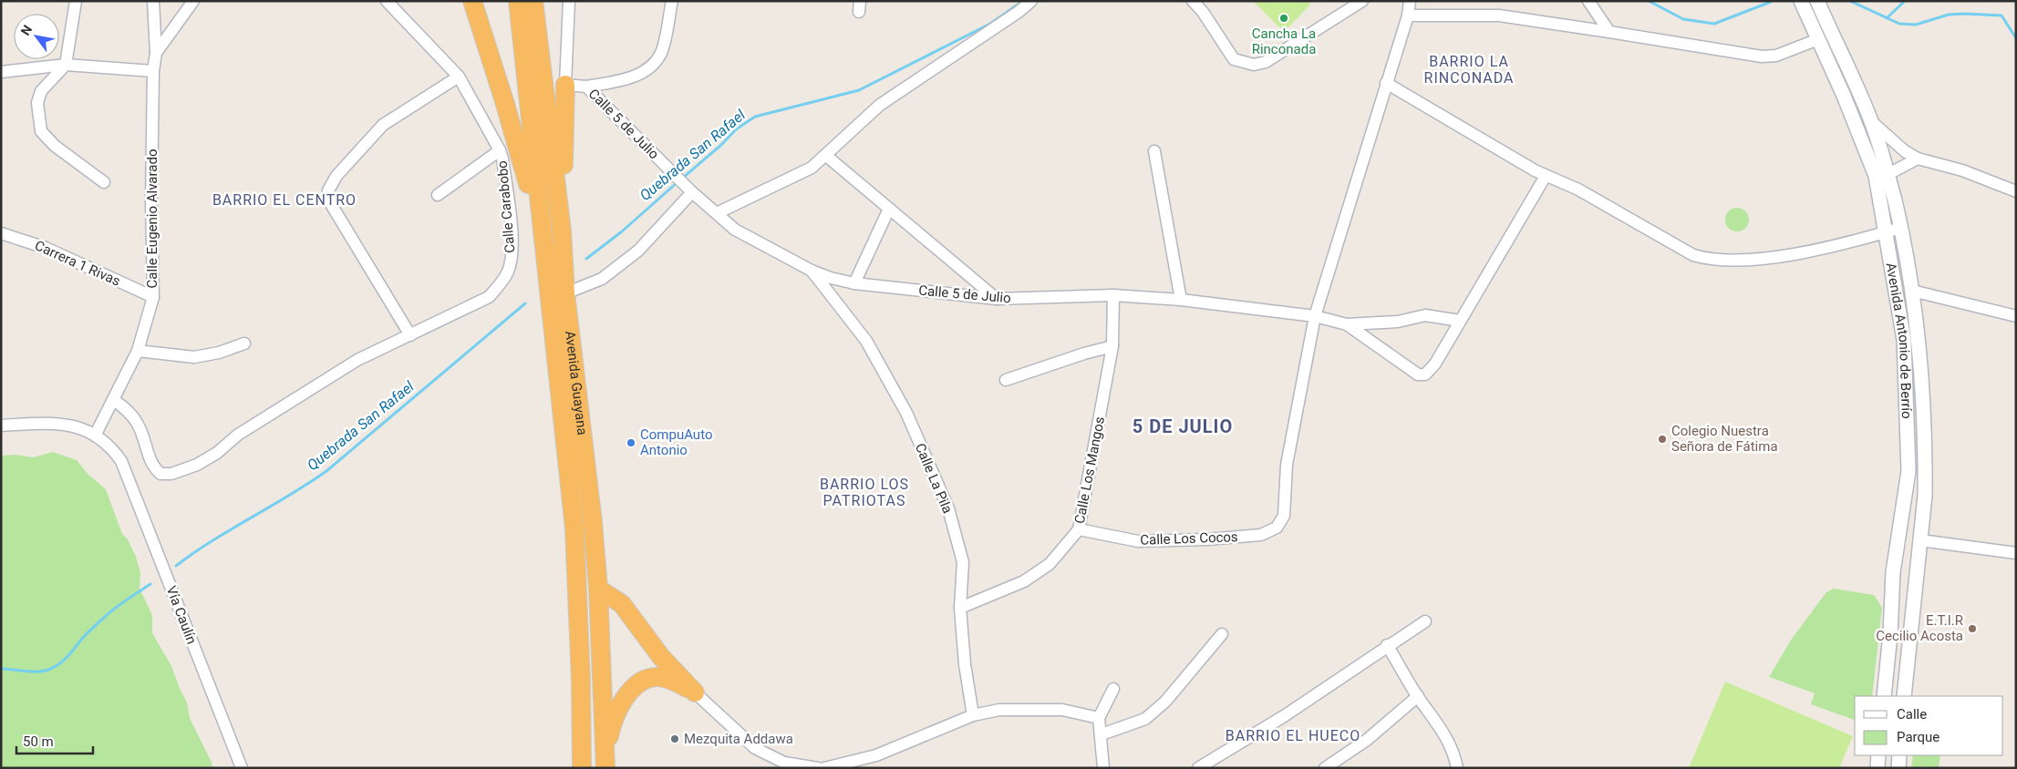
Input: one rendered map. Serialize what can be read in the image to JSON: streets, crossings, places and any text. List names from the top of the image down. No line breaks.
{"streets":{"highway":["Avenida Guayana"],"street":["Calle 5 de Julio","Calle Carabobo","Calle Eugenio Alvarado","Carrera 1 Rivas","Avenida Antonio de Berrío","Calle Los Mangos","Calle La Pila","Calle Los Cocos","Vía Caulín"]},"crossings":[["Calle 5 de Julio","Calle Los Mangos"],["Calle 5 de Julio","Calle La Pila"],["Calle 5 de Julio","Calle Los Cocos"],["Calle Eugenio Alvarado","Carrera 1 Rivas"],["Calle Eugenio Alvarado","Vía Caulín"],["Calle Los Mangos","Calle La Pila"],["Calle Los Mangos","Calle Los Cocos"]],"districts":["BARRIO LA RINCONADA","BARRIO EL CENTRO","5 DE JULIO","BARRIO LOS PATRIOTAS","BARRIO EL HUECO"],"water":["Quebrada San Rafael"],"places":["Cancha La Rinconada","Colegio Nuestra Señora de Fátima","CompuAuto Antonio","E.T.I.R Cecilio Acosta","Mezquita Addawa"],"legend":["Calle","Parque"],"scale_bar":"50 m","north":"top left"}
